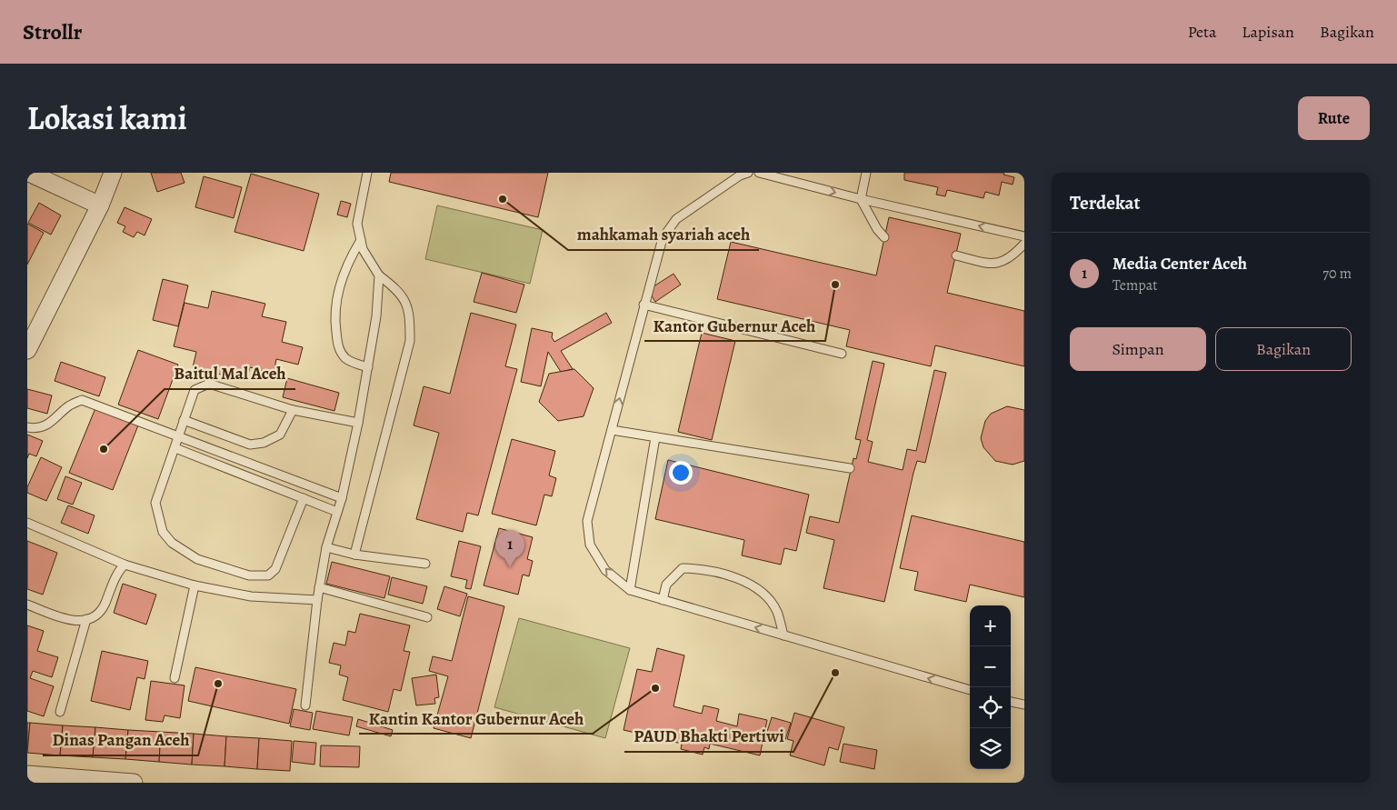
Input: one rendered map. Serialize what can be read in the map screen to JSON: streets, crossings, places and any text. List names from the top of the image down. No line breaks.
{"places":["mahkamah syariah aceh","Kantor Gubernur Aceh","Baitul Mal Aceh","PAUD Bhakti Pertiwi","Dinas Pangan Aceh","Kantin Kantor Gubernur Aceh"],"page":{"header":"Strollr","nav":["Peta","Lapisan","Bagikan"],"title":"Lokasi kami","buttons":["Rute",["Simpan","Bagikan"]],"heading":"Terdekat","list":[{"mark":"1","name":"Media Center Aceh","note":"Tempat","value":"70 m"}],"pins":"1","map_buttons":["+","−"]}}
